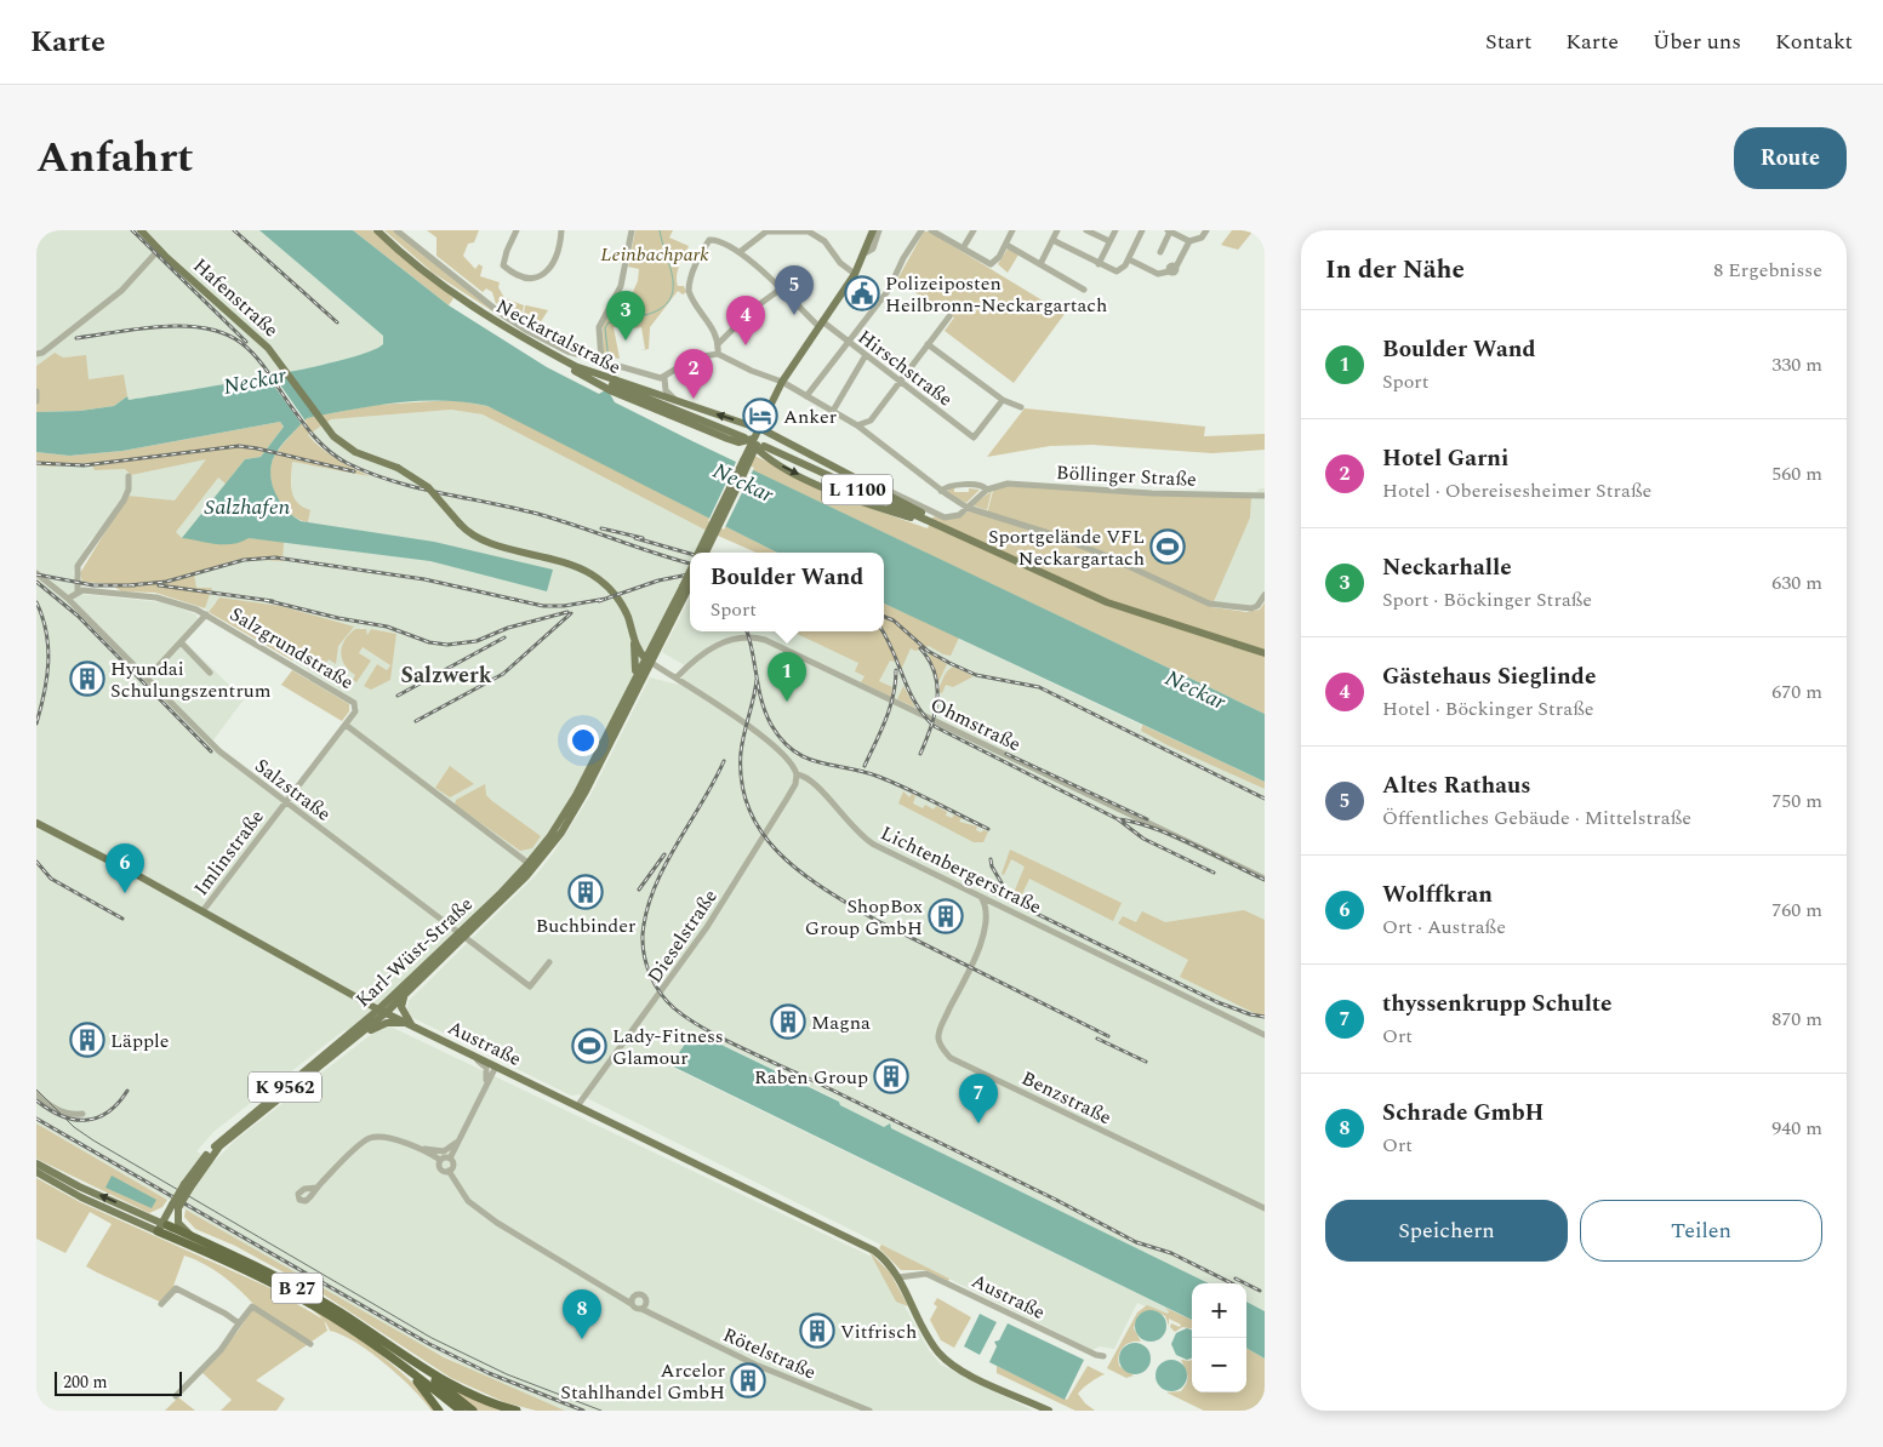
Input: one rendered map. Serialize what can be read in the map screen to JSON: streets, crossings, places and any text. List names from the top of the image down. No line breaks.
{"streets":{"highway":["B 27"],"main road":["Hafenstraße","Neckartalstraße","L 1100","Karl-Wüst-Straße","Austraße","K 9562"],"street":["Hirschstraße","Böllinger Straße","Salzgrundstraße","Ohmstraße","Salzstraße","Imlinstraße","Lichtenbergerstraße","Dieselstraße","Benzstraße","Rötelstraße"]},"crossings":[["Hafenstraße","Lichtenbergerstraße"],["Hafenstraße","Karl-Wüst-Straße"],["Hafenstraße","K 9562"],["Neckartalstraße","K 9562"],["Hirschstraße","K 9562"],["Salzgrundstraße","Imlinstraße"],["Ohmstraße","Lichtenbergerstraße"],["Salzstraße","Imlinstraße"],["Salzstraße","Karl-Wüst-Straße"],["Imlinstraße","Austraße"],["Lichtenbergerstraße","Dieselstraße"],["Lichtenbergerstraße","Karl-Wüst-Straße"],["Lichtenbergerstraße","K 9562"],["Lichtenbergerstraße","Benzstraße"],["Dieselstraße","Austraße"],["Karl-Wüst-Straße","Austraße"],["Karl-Wüst-Straße","K 9562"],["Karl-Wüst-Straße","B 27"]],"districts":["Salzwerk"],"water":["Neckar","Salzhafen"],"parks":["Leinbachpark"],"places":{"public building":["Polizeiposten Heilbronn-Neckargartach"],"hotel":["Anker"],"sports":["Sportgelände VFL Neckargartach","Lady-Fitness Glamour"],"building":["Hyundai Schulungszentrum","Buchbinder","ShopBox Group GmbH","Magna","Läpple","Raben Group","Vitfrisch","Arcelor Stahlhandel GmbH"]},"scale_bar":"200 m","page":{"header":"Karte","nav":["Start","Karte","Über uns","Kontakt"],"title":"Anfahrt","buttons":["Route",["Speichern","Teilen"]],"heading":["In der Nähe","8 Ergebnisse"],"pins":["5","3","4","2","1","6","7","8"],"list":[{"mark":"1","name":"Boulder Wand","note":"Sport","value":"330 m"},{"mark":"2","name":"Hotel Garni","note":"Hotel · Obereisesheimer Straße","value":"560 m"},{"mark":"3","name":"Neckarhalle","note":"Sport · Böckinger Straße","value":"630 m"},{"mark":"4","name":"Gästehaus Sieglinde","note":"Hotel · Böckinger Straße","value":"670 m"},{"mark":"5","name":"Altes Rathaus","note":"Öffentliches Gebäude · Mittelstraße","value":"750 m"},{"mark":"6","name":"Wolffkran","note":"Ort · Austraße","value":"760 m"},{"mark":"7","name":"thyssenkrupp Schulte","note":"Ort","value":"870 m"},{"mark":"8","name":"Schrade GmbH","note":"Ort","value":"940 m"}],"popup":["Boulder Wand","Sport"],"map_buttons":["+","−"],"scale":"200 m"}}
